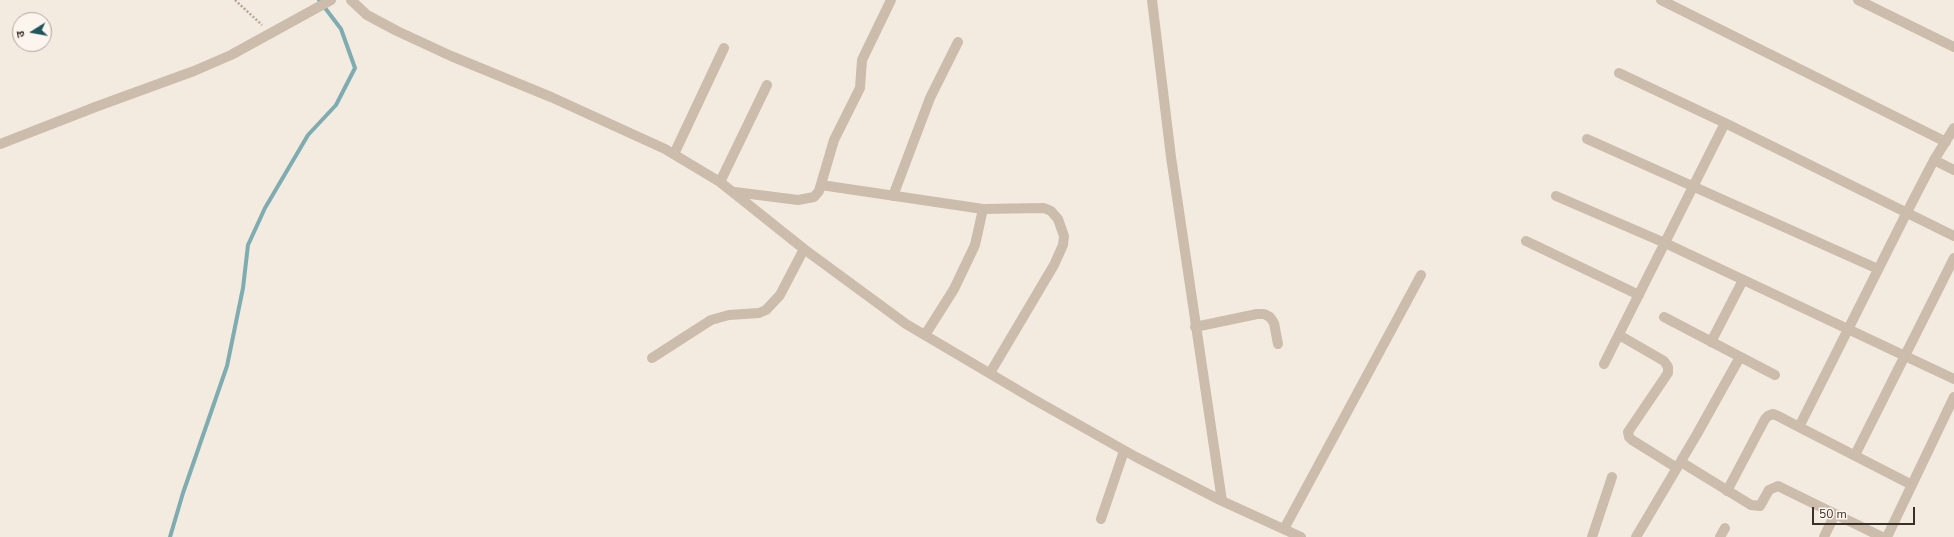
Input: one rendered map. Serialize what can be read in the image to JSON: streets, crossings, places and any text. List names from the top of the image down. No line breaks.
{"scale_bar":"50 m","north":"left"}
